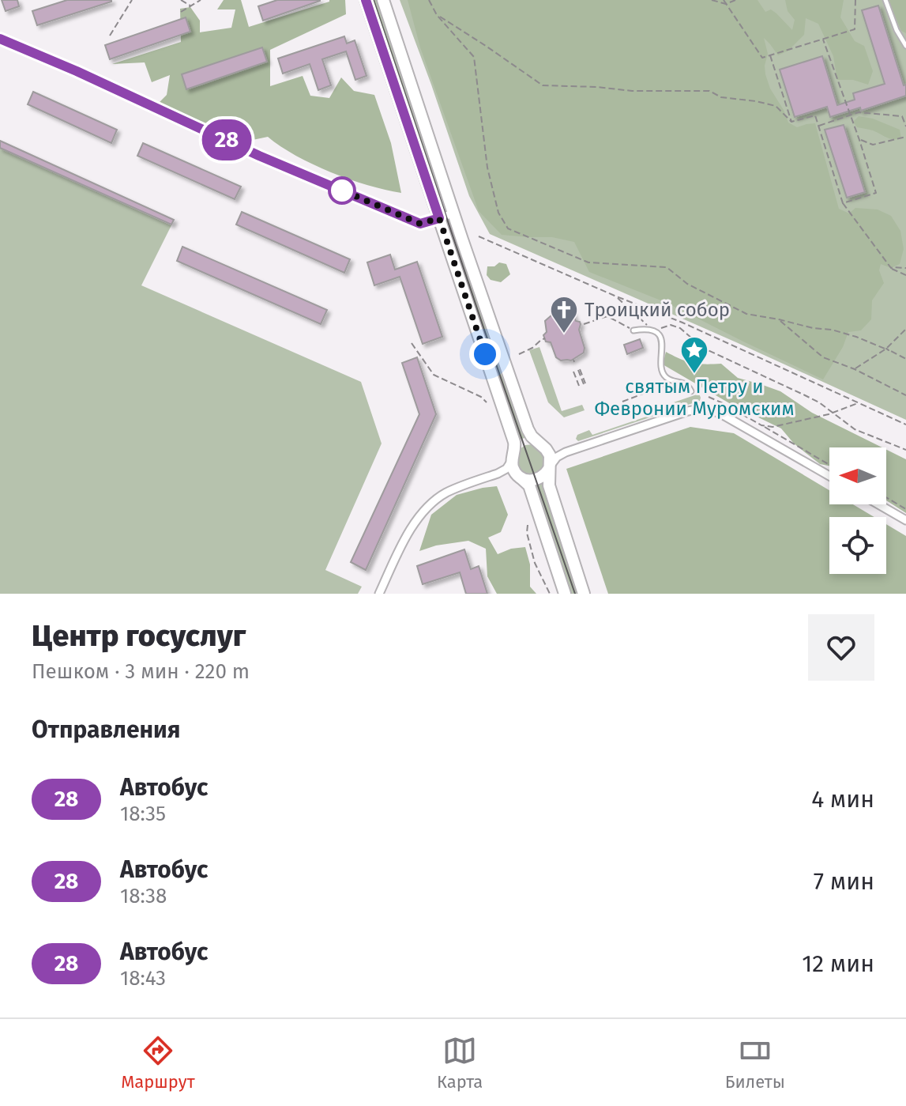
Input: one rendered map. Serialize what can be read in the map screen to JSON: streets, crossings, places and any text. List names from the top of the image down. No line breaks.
{"places":{"church":["Троицкий собор"],"place":["святым Петру и Февронии Муромским"]},"lines":["bus line 28"],"north":"left","page":{"on_map":"28","heading":[["Центр госуслуг","Пешком · 3 мин · 220 m"],"Отправления"],"list":[{"mark":"28","name":"Автобус","note":"18:35","value":"4 мин"},{"mark":"28","name":"Автобус","note":"18:38","value":"7 мин"},{"mark":"28","name":"Автобус","note":"18:43","value":"12 мин"}],"tabs":["Маршрут","Карта","Билеты"]}}
